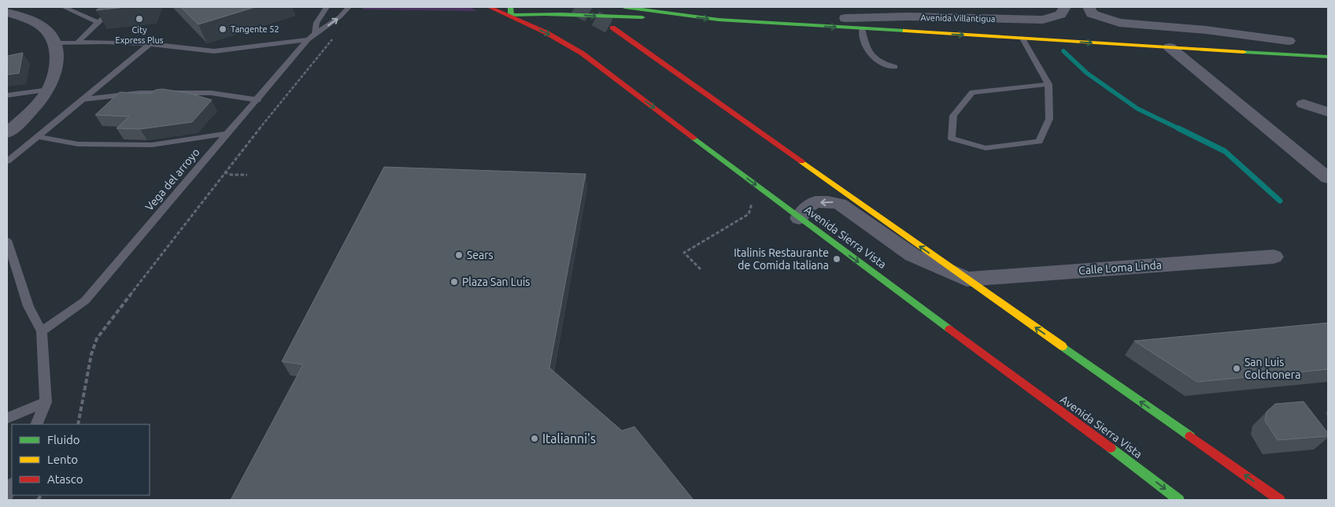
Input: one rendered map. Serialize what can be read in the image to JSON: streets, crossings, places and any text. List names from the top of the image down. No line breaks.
{"streets":{"main road":["Avenida Sierra Vista"],"street":["Avenida Villantigua","Calle Loma Linda"],"lane":["Vega del arroyo"]},"places":["City Express Plus","Tangente 52","Sears","Italinis Restaurante de Comida Italiana","Plaza San Luis","San Luis Colchonera","Italianni's"],"legend":["Fluido","Lento","Atasco"]}
